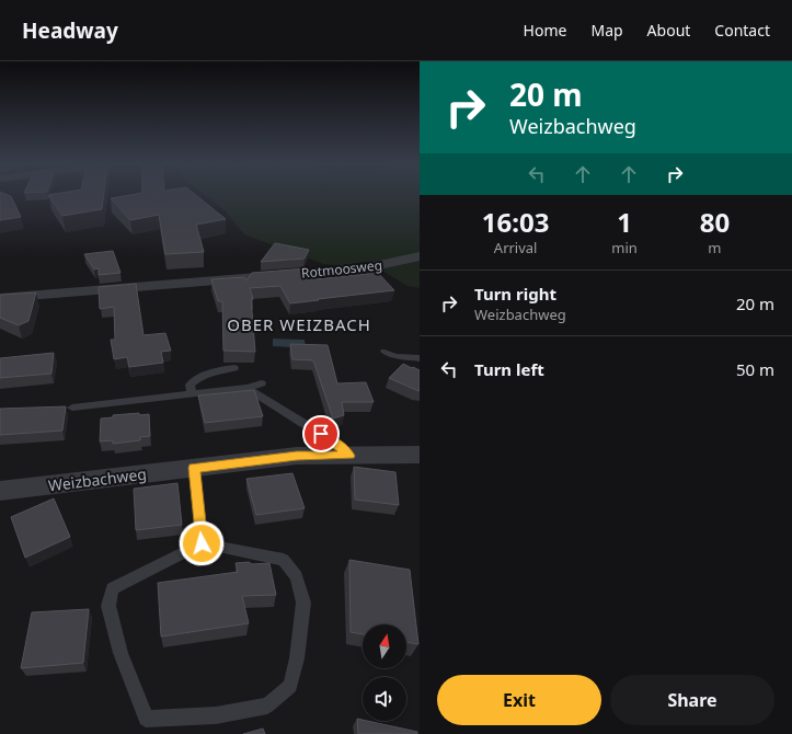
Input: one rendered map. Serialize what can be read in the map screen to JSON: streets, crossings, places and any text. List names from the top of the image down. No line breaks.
{"streets":{"street":["Rotmoosweg","Weizbachweg"]},"districts":["OBER WEIZBACH"],"north":"top","page":{"header":"Headway","nav":["Home","Map","About","Contact"],"turn":["20 m","Weizbachweg"],"eta":["16:03","Arrival","1","min","80","m"],"list":[{"name":"Turn right","note":"Weizbachweg","value":"20 m"},{"name":"Turn left","value":"50 m"}],"buttons":["Exit","Share"]}}
